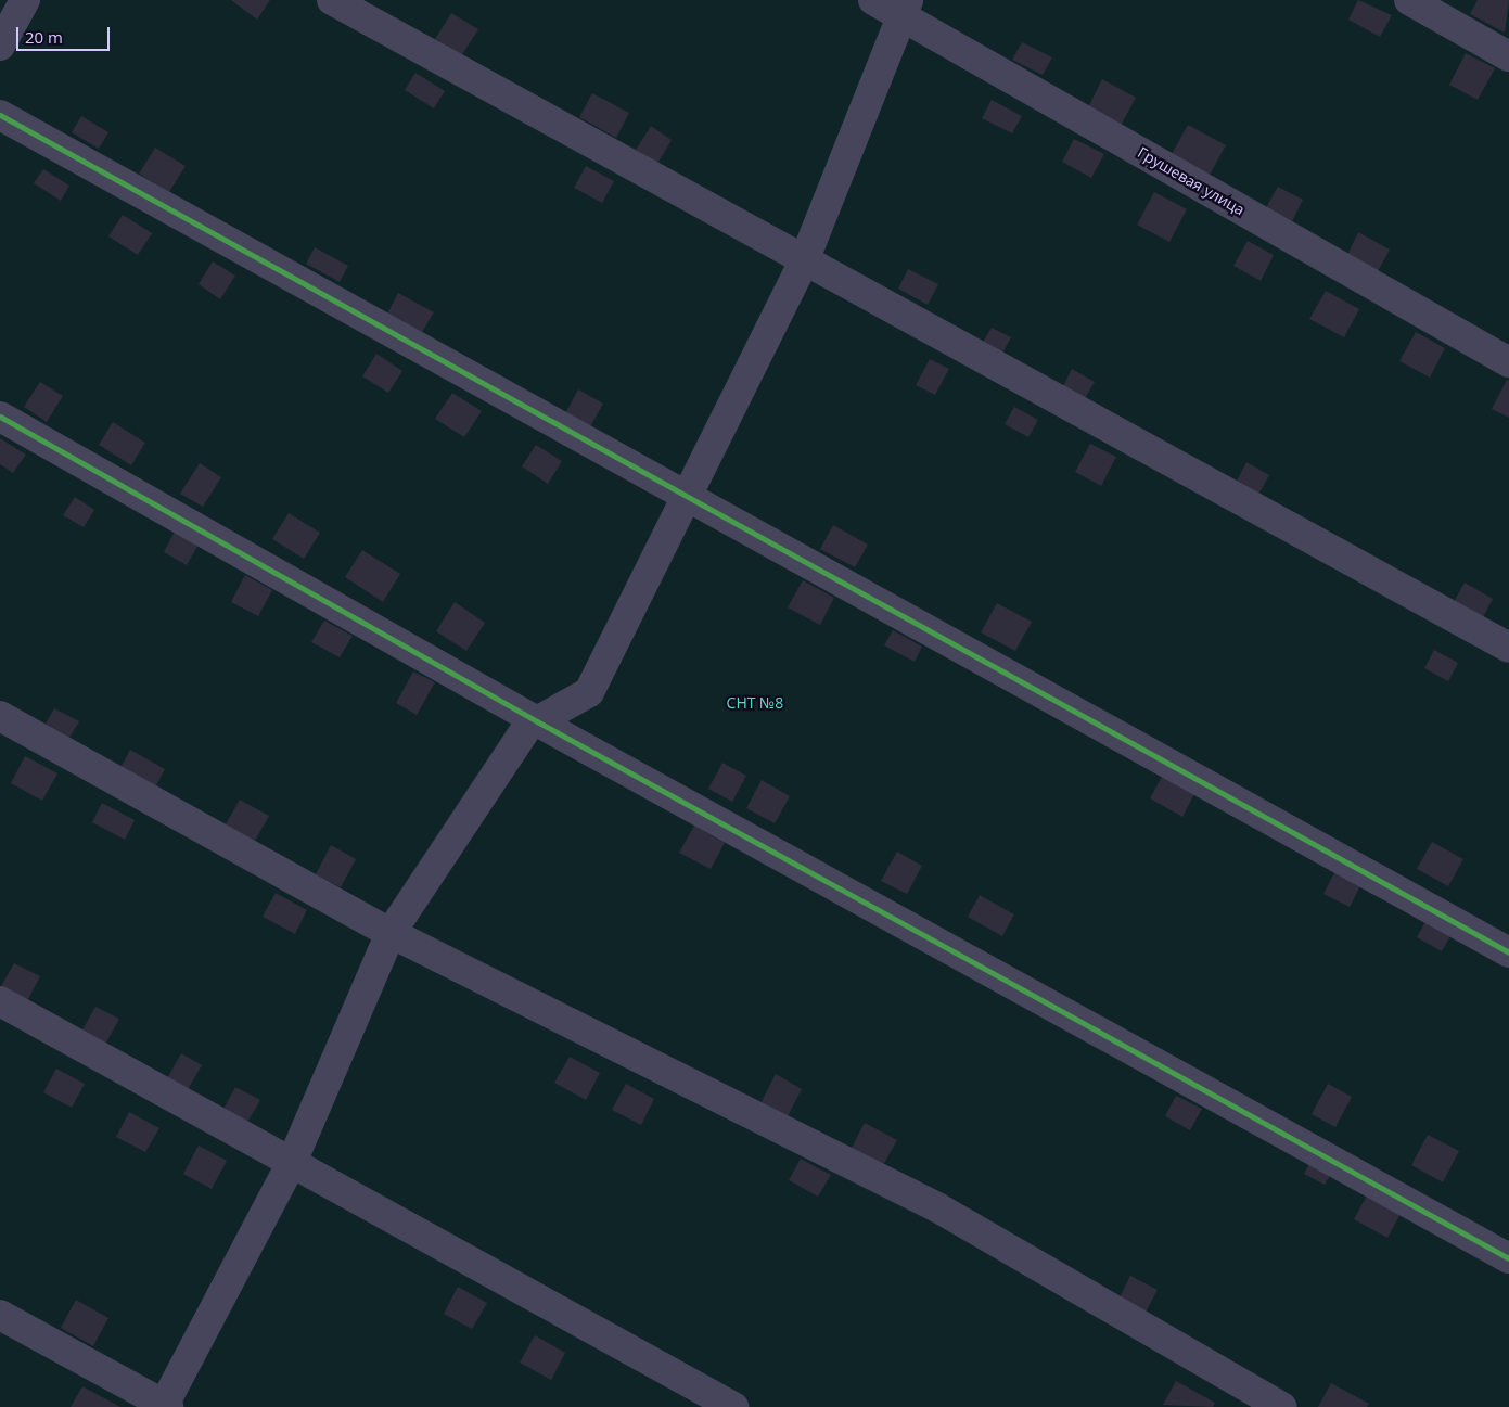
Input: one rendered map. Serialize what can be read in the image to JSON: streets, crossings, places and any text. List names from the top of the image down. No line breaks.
{"streets":{"street":["Грушевая улица"]},"parks":["СНТ №8"],"scale_bar":"20 m"}
